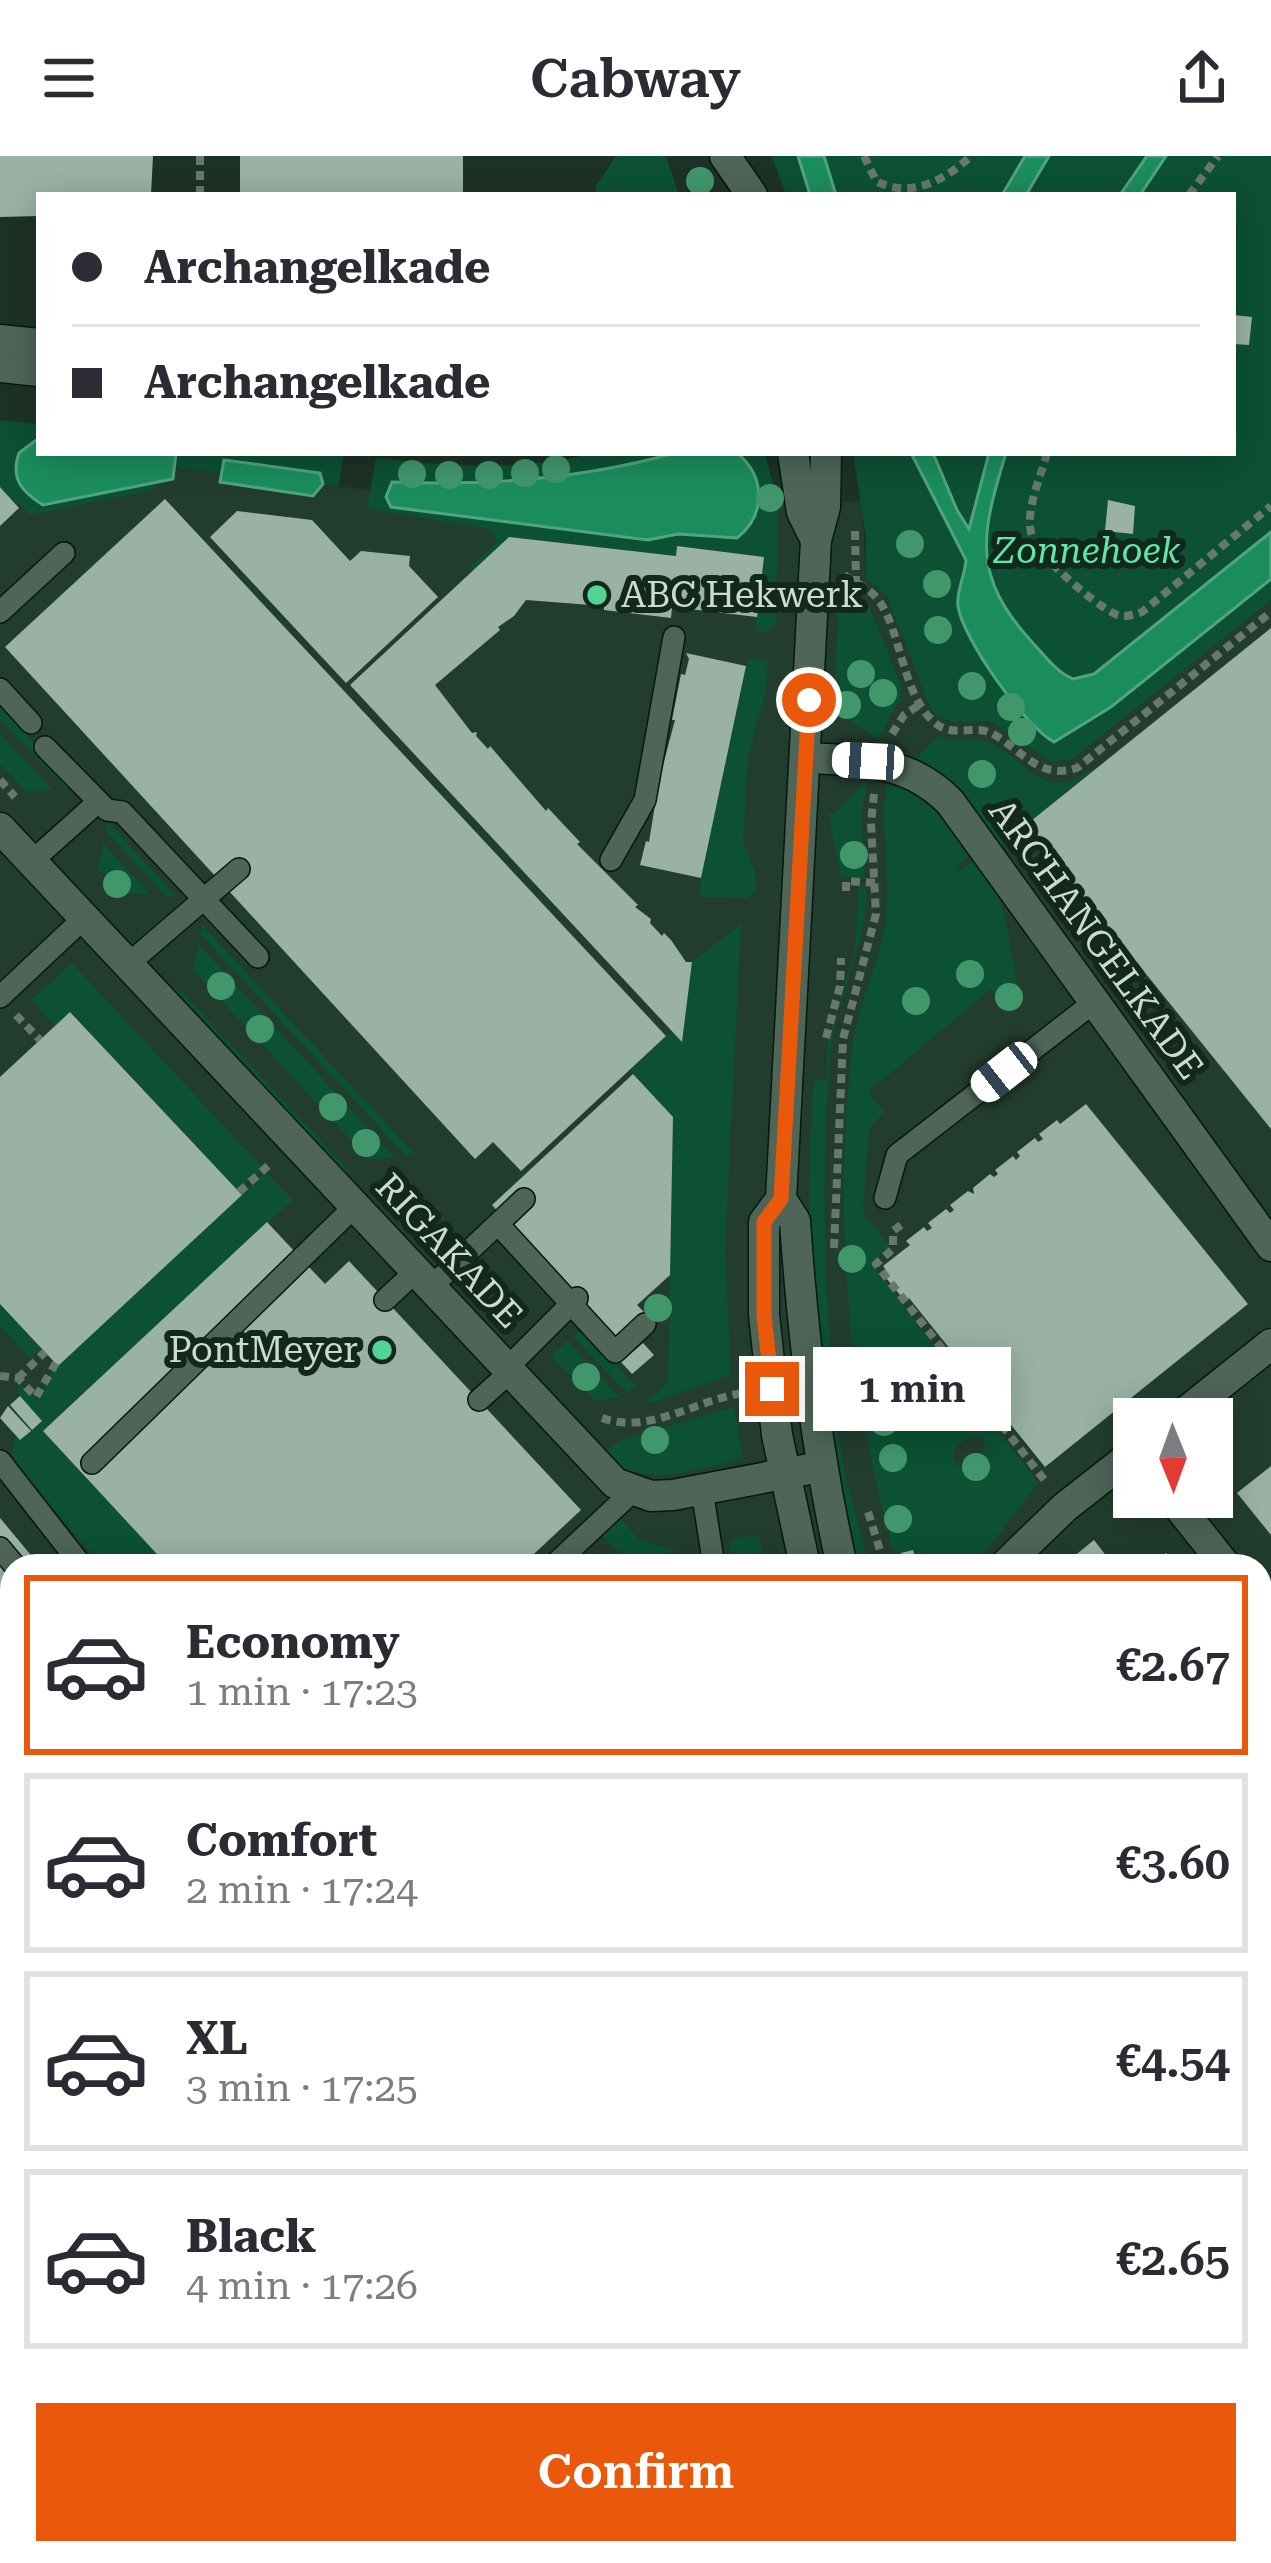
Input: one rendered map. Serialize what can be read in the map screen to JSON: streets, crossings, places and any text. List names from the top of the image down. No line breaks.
{"streets":{"street":["ARCHANGELKADE","RIGAKADE"]},"parks":["Zonnehoek"],"places":["ABC Hekwerk","PontMeyer"],"north":"bottom","page":{"header":"Cabway","banner":["Archangelkade","Archangelkade"],"bubble":"1 min","list":[{"name":"Economy","note":"1 min · 17:23","value":"€2.67"},{"name":"Comfort","note":"2 min · 17:24","value":"€3.60"},{"name":"XL","note":"3 min · 17:25","value":"€4.54"},{"name":"Black","note":"4 min · 17:26","value":"€2.65"}],"buttons":"Confirm"}}
